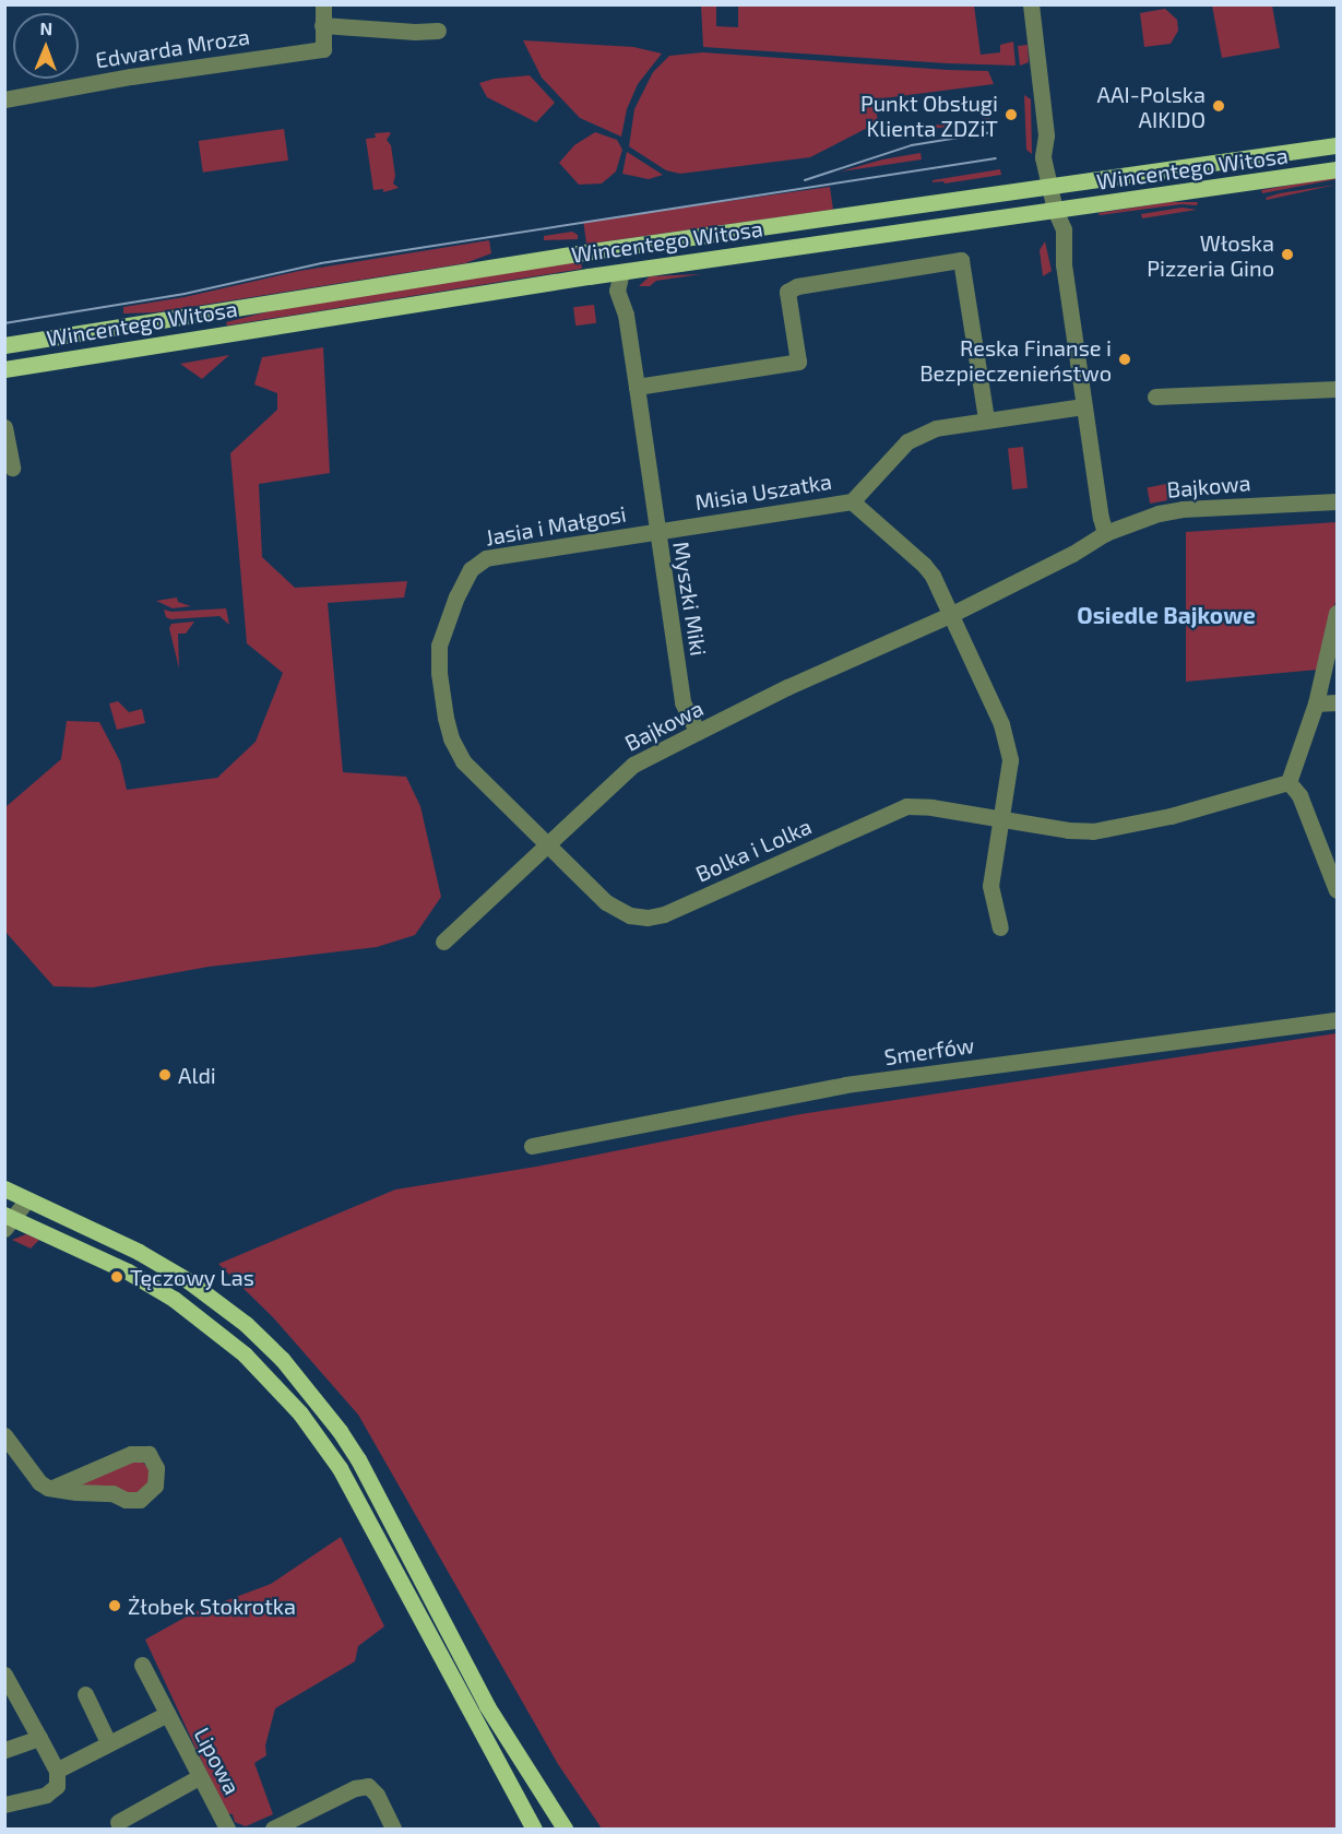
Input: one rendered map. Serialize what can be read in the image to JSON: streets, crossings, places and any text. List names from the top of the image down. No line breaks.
{"streets":{"main road":["Wincentego Witosa"],"street":["Edwarda Mroza","Bajkowa","Misia Uszatka","Jasia i Małgosi","Myszki Miki","Bolka i Lolka","Smerfów","Lipowa"]},"crossings":[["Wincentego Witosa","Myszki Miki"],["Bajkowa","Jasia i Małgosi"],["Bajkowa","Myszki Miki"],["Bajkowa","Bolka i Lolka"],["Misia Uszatka","Jasia i Małgosi"],["Misia Uszatka","Myszki Miki"],["Jasia i Małgosi","Myszki Miki"],["Jasia i Małgosi","Bolka i Lolka"]],"districts":["Osiedle Bajkowe"],"places":["AAI-Polska AIKIDO","Punkt Obsługi Klienta ZDZiT","Włoska Pizzeria Gino","Reska Finanse i Bezpieczenieństwo","Aldi","Tęczowy Las","Żłobek Stokrotka"],"north":"top"}
